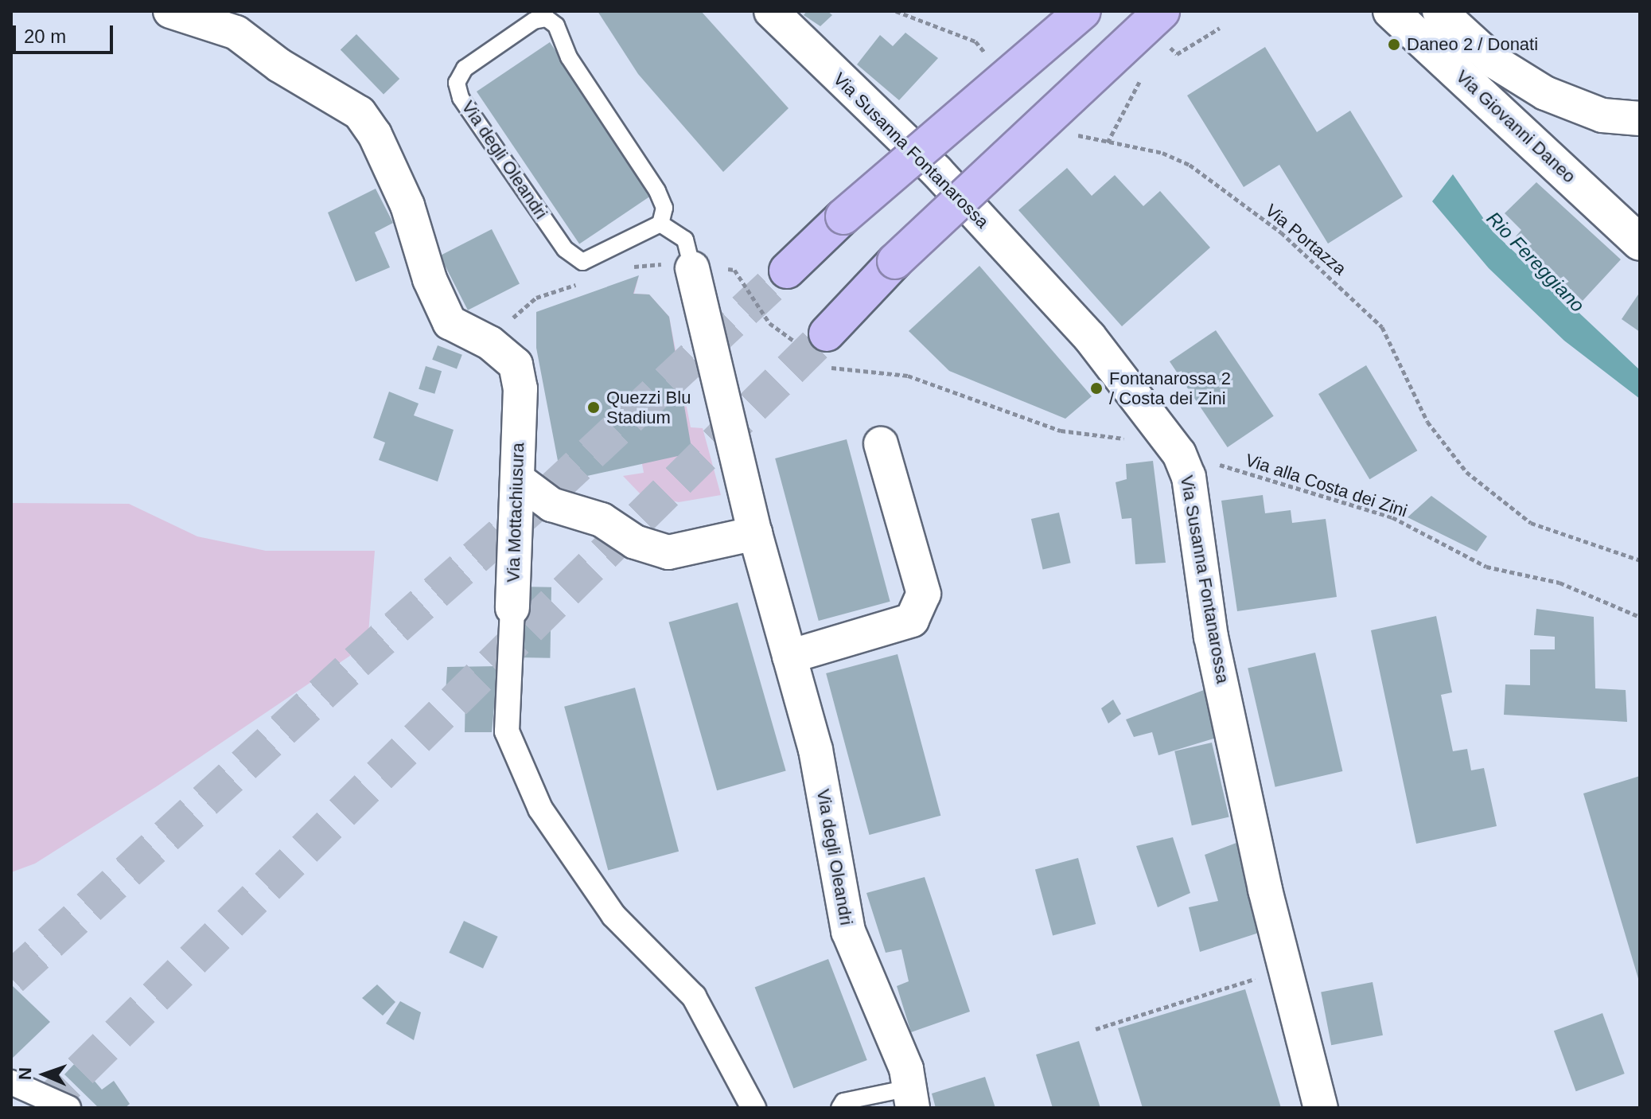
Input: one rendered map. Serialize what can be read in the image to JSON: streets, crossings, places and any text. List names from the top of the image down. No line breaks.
{"streets":{"street":["Via Giovanni Daneo","Via Susanna Fontanarossa","Via degli Oleandri","Via Mottachiusura"],"path":["Via Portazza","Via alla Costa dei Zini"]},"crossings":[["Via Susanna Fontanarossa","Via alla Costa dei Zini"]],"water":["Rio Fereggiano"],"places":["Daneo 2 / Donati","Fontanarossa 2 / Costa dei Zini","Quezzi Blu Stadium"],"scale_bar":"20 m","north":"left"}
